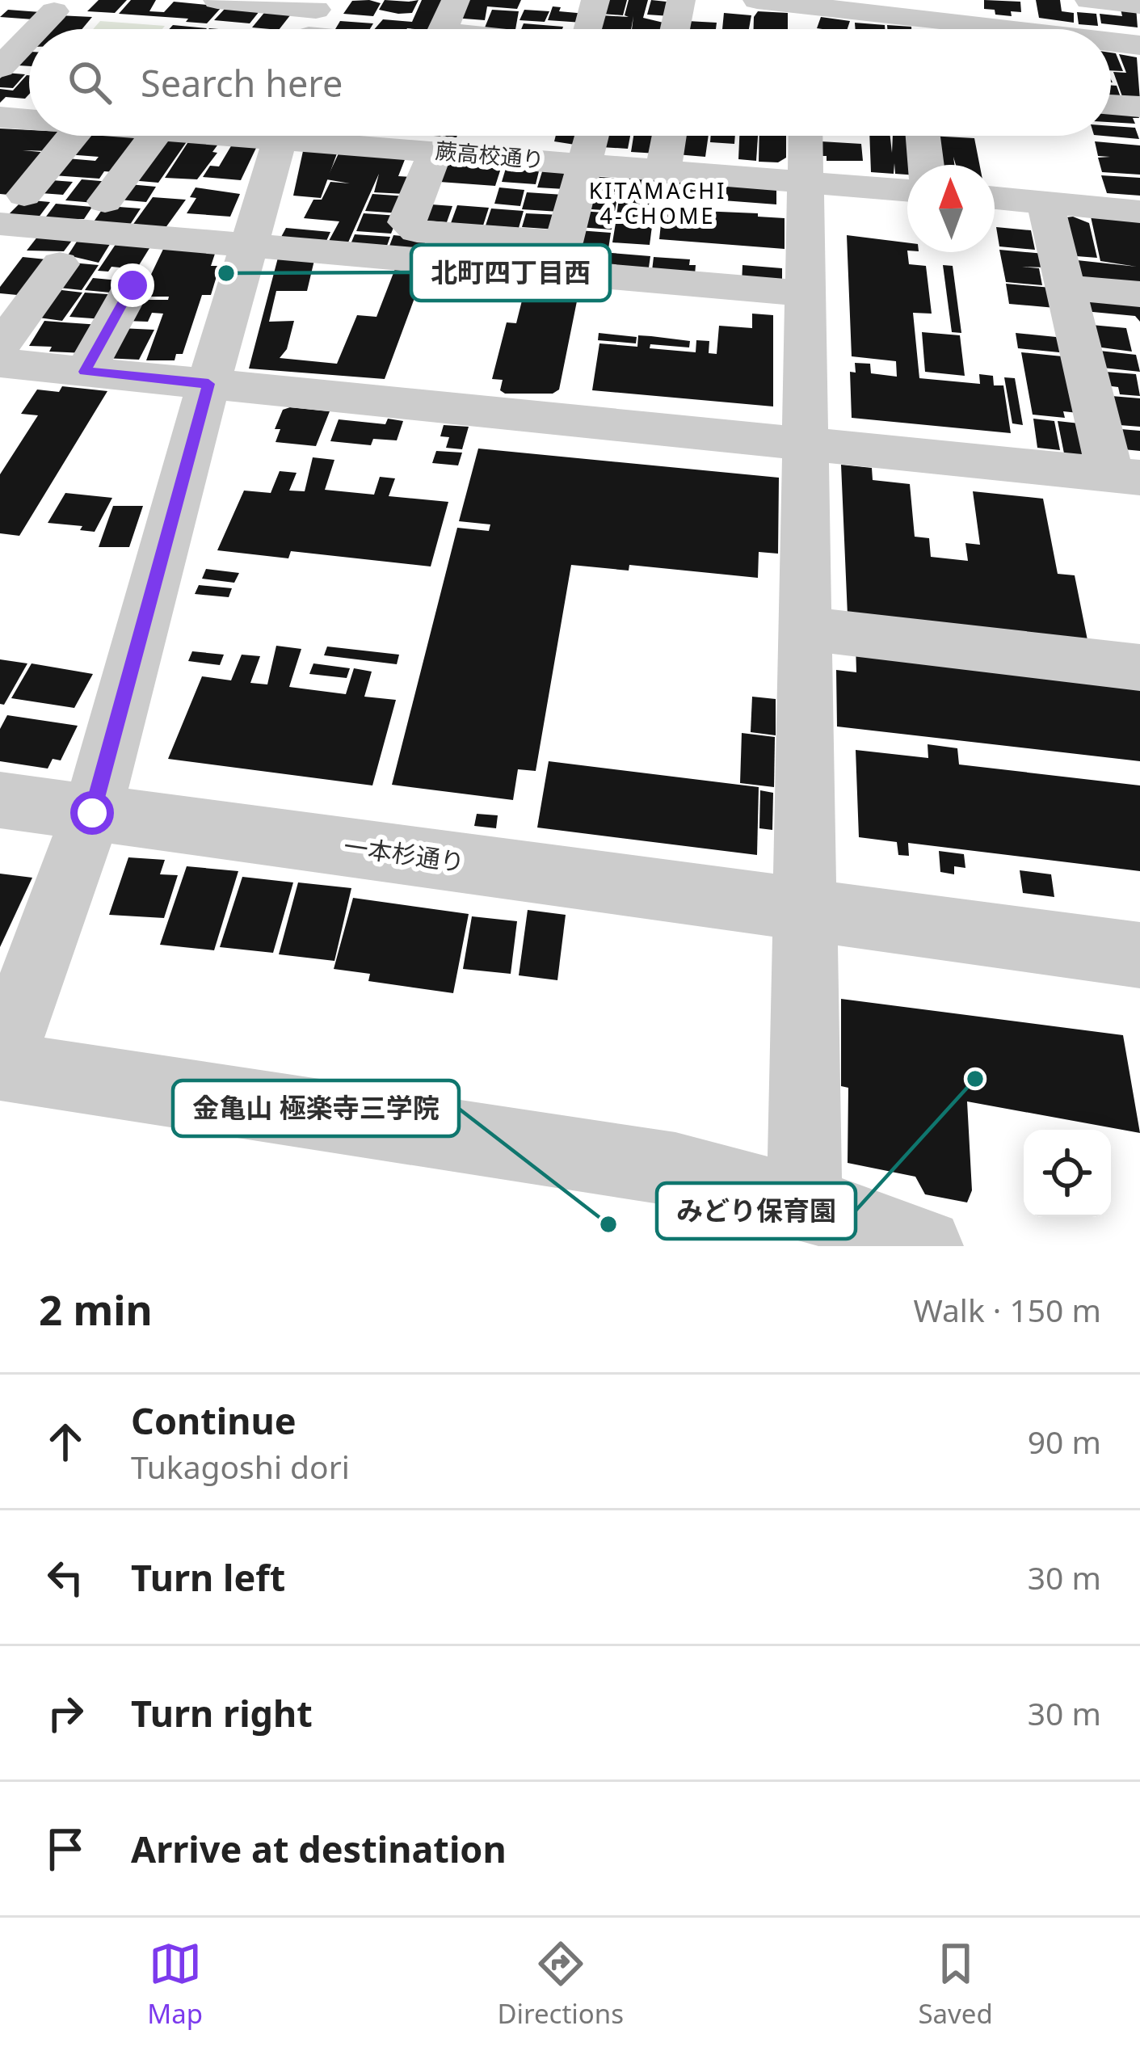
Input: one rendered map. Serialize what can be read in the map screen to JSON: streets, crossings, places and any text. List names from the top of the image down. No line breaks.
{"streets":{"street":["蕨高校通り","一本杉通り"]},"districts":["KITAMACHI 4-CHOME"],"places":["北町四丁目西","みどり保育園","金亀山 極楽寺三学院"],"north":"top","page":{"search":"Search here","heading":["2 min","Walk · 150 m"],"list":[["Continue","Tukagoshi dori","90 m"],["Turn left","30 m"],["Turn right","30 m"],"Arrive at destination"],"nav":["Map","Directions","Saved"]}}
